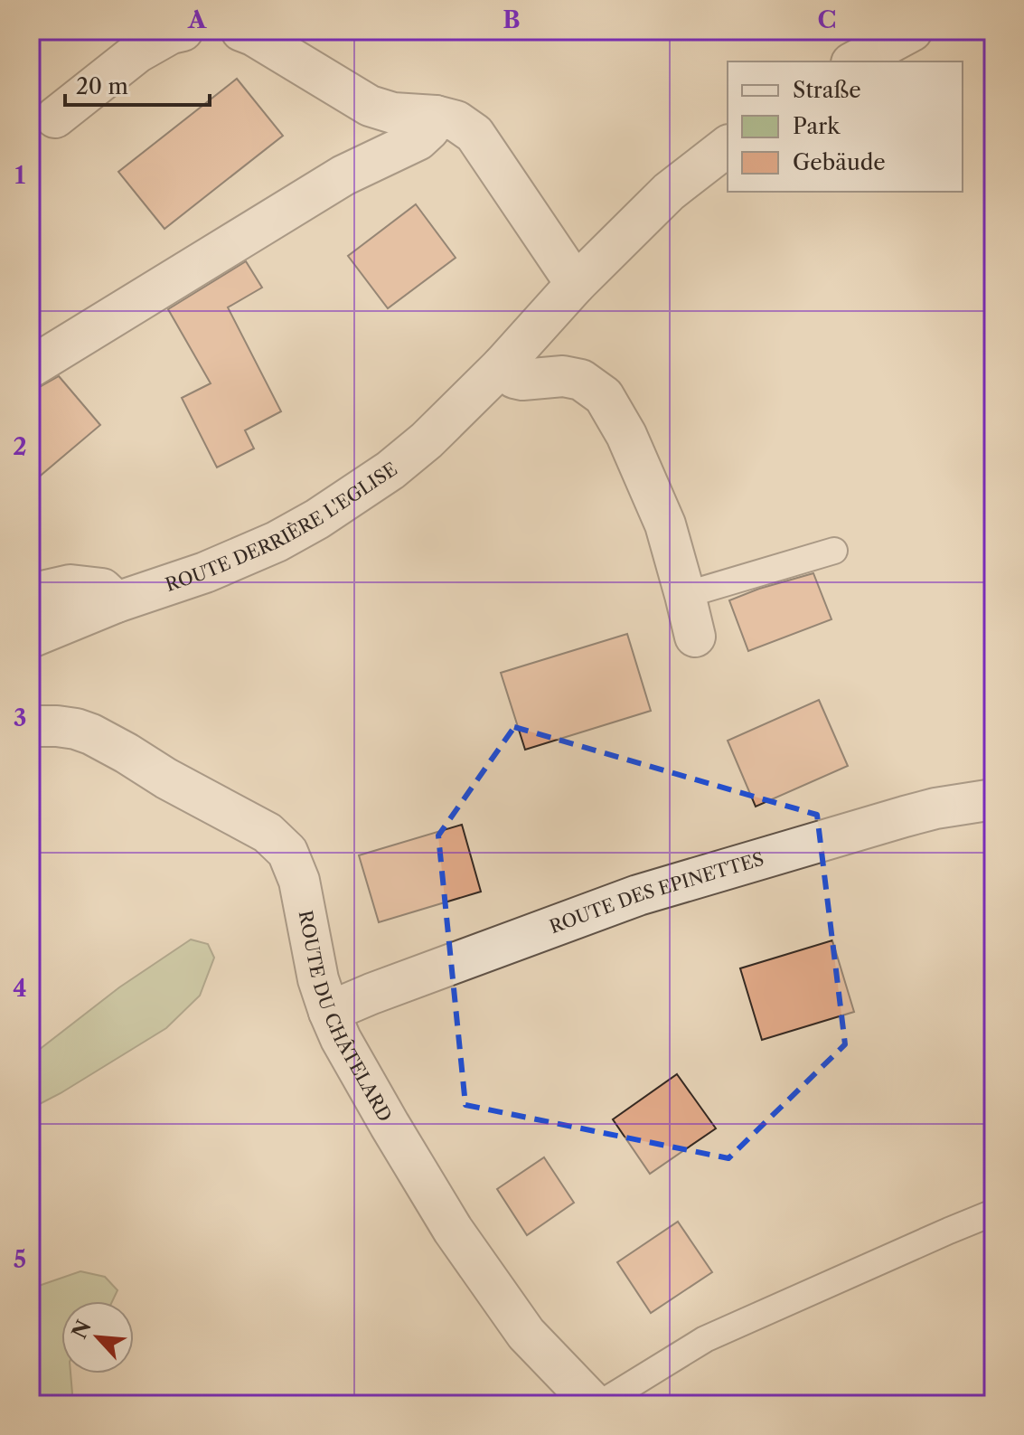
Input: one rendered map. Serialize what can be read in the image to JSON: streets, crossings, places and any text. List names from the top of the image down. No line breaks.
{"streets":{"street":["ROUTE DERRIÈRE L'EGLISE","ROUTE DES EPINETTES","ROUTE DU CHÂTELARD"]},"crossings":[["ROUTE DES EPINETTES","ROUTE DU CHÂTELARD"]],"legend":["Straße","Park","Gebäude"],"scale_bar":"20 m","north":"top left","grid":{"columns":["A","B","C"],"rows":["1","2","3","4","5"]}}
